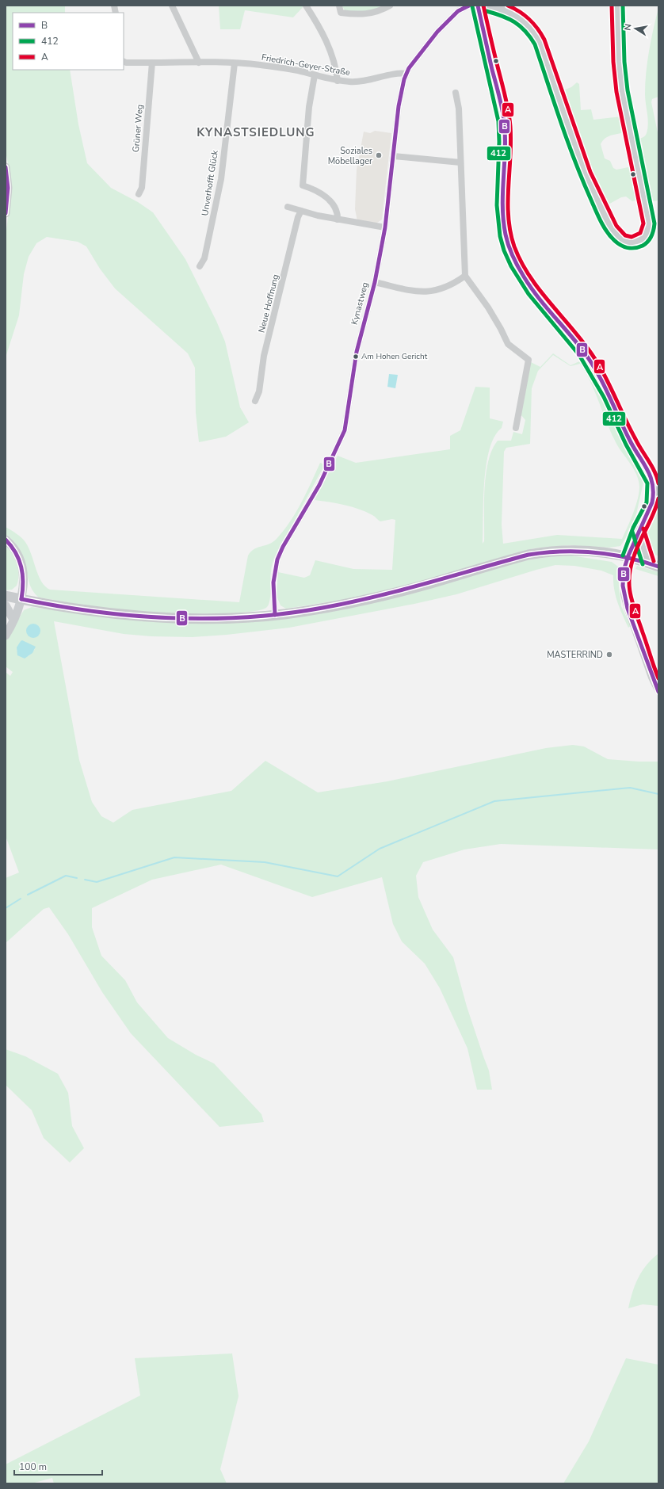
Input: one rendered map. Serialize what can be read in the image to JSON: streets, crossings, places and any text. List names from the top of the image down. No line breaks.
{"streets":{"street":["Friedrich-Geyer-Straße","Grüner Weg","Unverhofft Glück","Neue Hoffnung","Kynastweg"]},"crossings":[["Friedrich-Geyer-Straße","Grüner Weg"],["Friedrich-Geyer-Straße","Unverhofft Glück"],["Friedrich-Geyer-Straße","Kynastweg"]],"districts":["KYNASTSIEDLUNG"],"places":["Soziales Möbellager","Am Hohen Gericht","MASTERRIND"],"lines":["transit line B","transit line 412","transit line A"],"legend":["B","412","A"],"scale_bar":"100 m","north":"left"}
